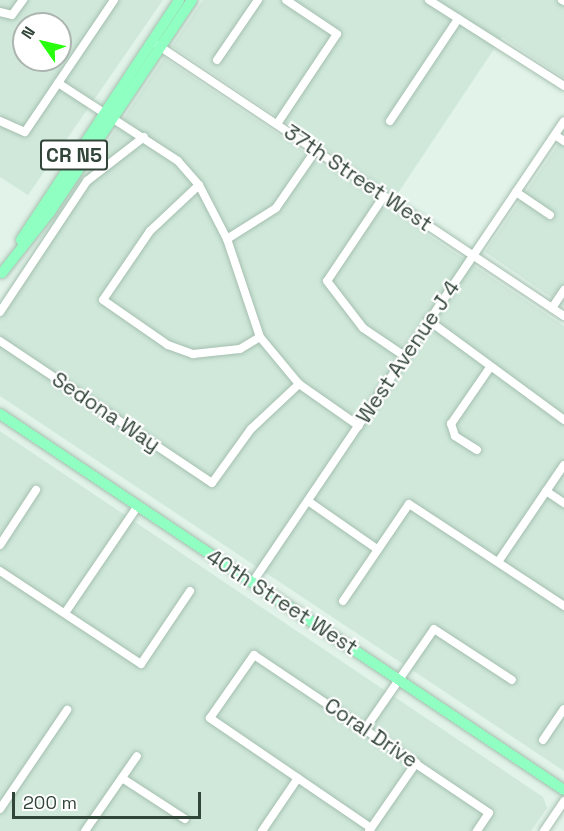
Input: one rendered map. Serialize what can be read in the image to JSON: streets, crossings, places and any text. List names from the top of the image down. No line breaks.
{"streets":{"main road":["CR N5","40th Street West"],"street":["37th Street West","West Avenue J 4","Sedona Way","Coral Drive"]},"crossings":[["CR N5","37th Street West"],["37th Street West","West Avenue J 4"],["West Avenue J 4","40th Street West"]],"scale_bar":"200 m","north":"top left"}
